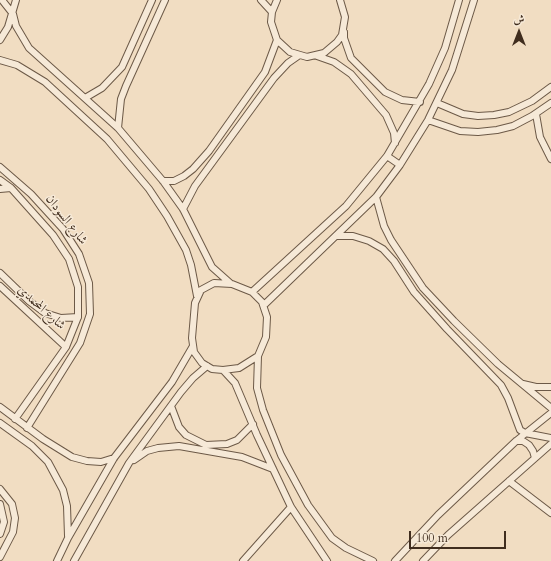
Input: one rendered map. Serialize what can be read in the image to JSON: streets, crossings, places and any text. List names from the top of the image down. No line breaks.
{"streets":{"street":["شارع السودان","شارع المحمدي"]},"crossings":[["شارع السودان","شارع المحمدي"]],"scale_bar":"100 m","north":"top"}
